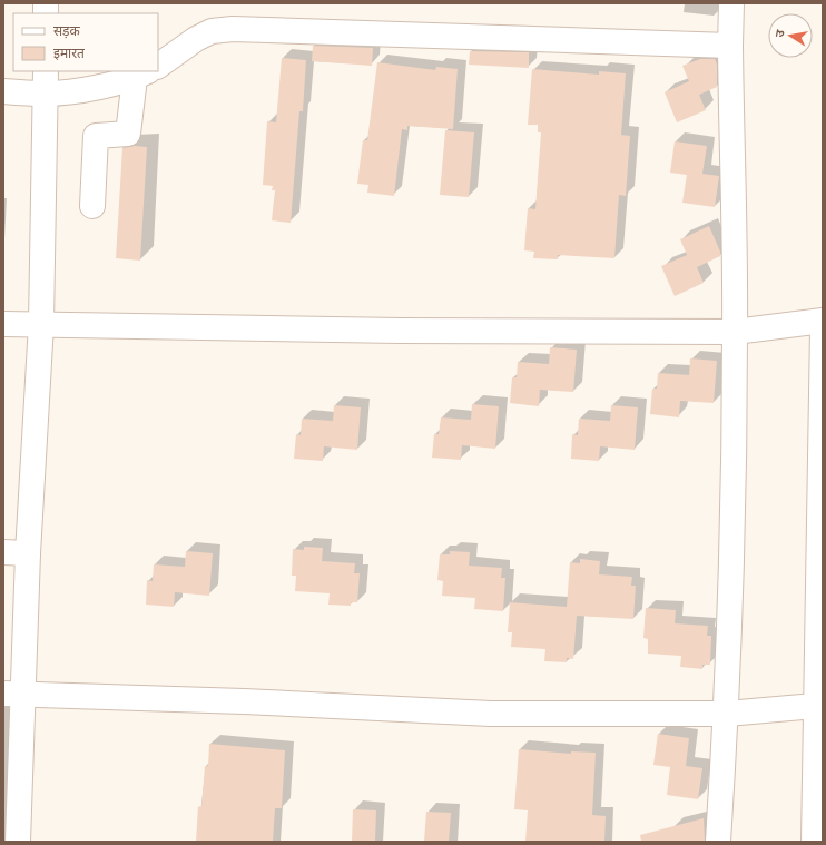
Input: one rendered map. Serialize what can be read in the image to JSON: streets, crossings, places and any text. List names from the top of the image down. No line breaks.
{"legend":["सड़क","इमारत"],"north":"left"}
